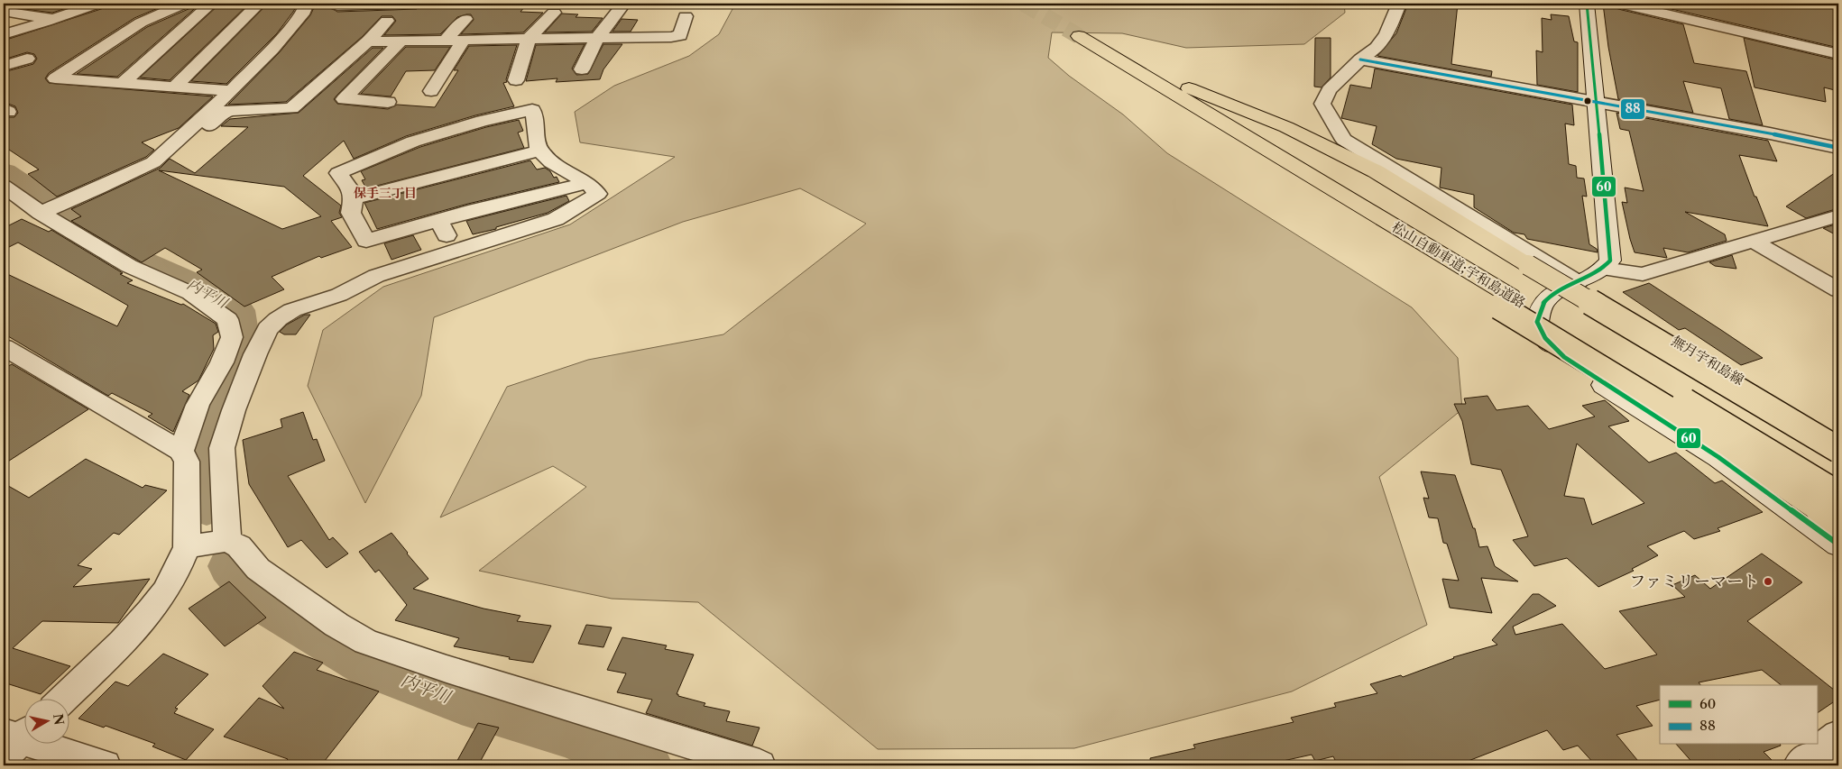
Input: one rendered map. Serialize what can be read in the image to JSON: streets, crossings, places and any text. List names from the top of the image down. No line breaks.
{"streets":{"highway":["松山自動車道;宇和島道路"],"main road":["無月宇和島線"]},"districts":["保手三丁目"],"water":["内平川"],"places":["ファミリーマート"],"lines":["transit line 60","transit line 88"],"legend":["60","88"],"north":"right"}
